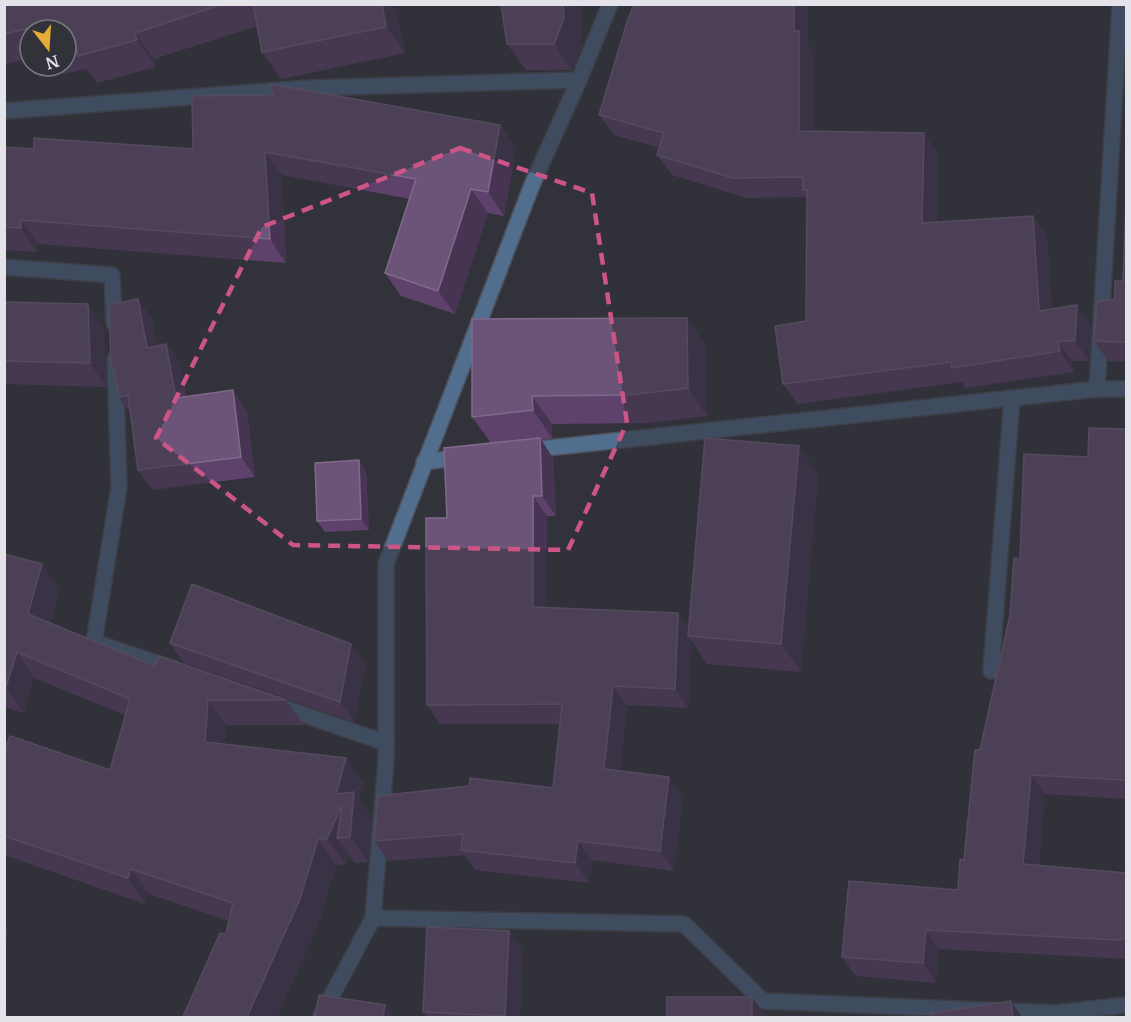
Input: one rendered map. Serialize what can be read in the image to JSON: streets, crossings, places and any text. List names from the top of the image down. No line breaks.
{"north":"bottom"}
